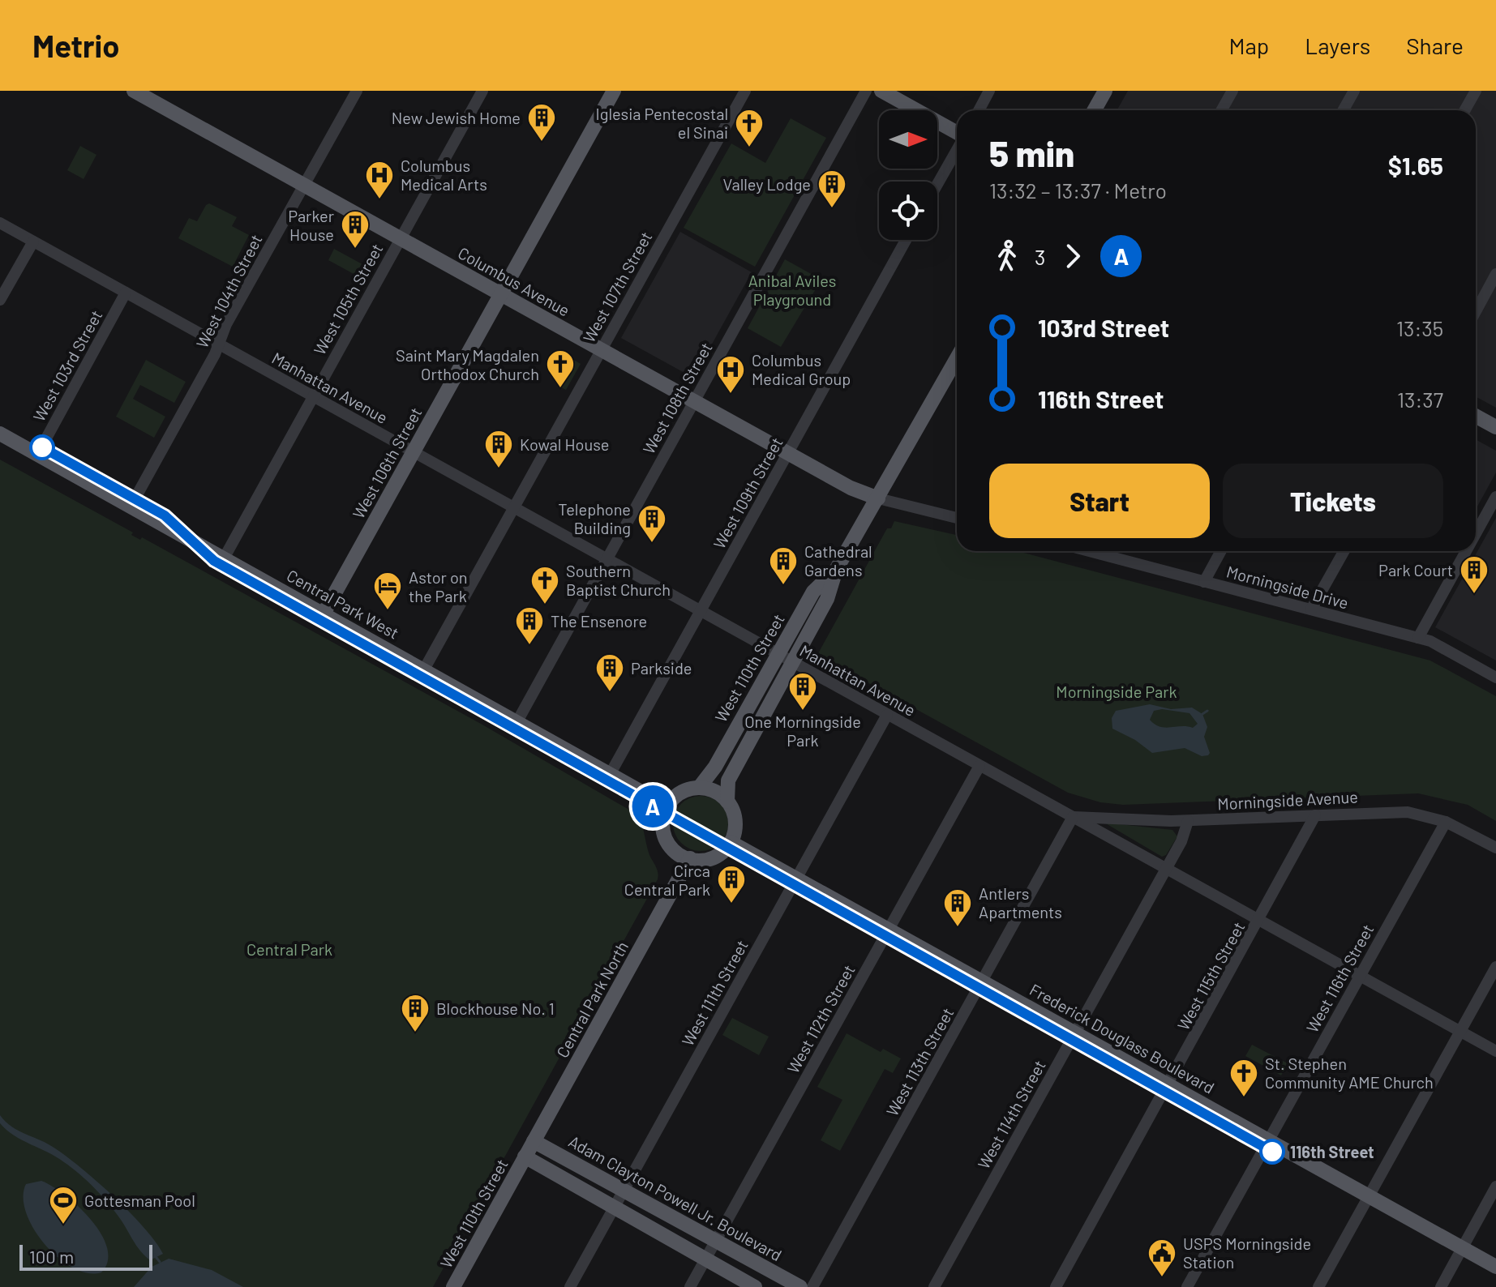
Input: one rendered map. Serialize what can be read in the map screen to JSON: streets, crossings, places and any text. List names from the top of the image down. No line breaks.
{"streets":{"main road":["Columbus Avenue","West 106th Street","Central Park West","West 110th Street","Central Park North","Frederick Douglass Boulevard","Adam Clayton Powell Jr. Boulevard"],"street":["West 107th Street","West 104th Street","West 105th Street","West 103rd Street","Manhattan Avenue","West 108th Street","West 109th Street","Morningside Drive","Morningside Avenue","West 115th Street","West 116th Street","West 111th Street","West 112th Street","West 113th Street","West 114th Street"]},"crossings":[["Columbus Avenue","West 107th Street"],["Columbus Avenue","West 104th Street"],["Columbus Avenue","West 105th Street"],["Columbus Avenue","West 108th Street"],["Columbus Avenue","West 106th Street"],["Columbus Avenue","West 109th Street"],["Columbus Avenue","West 110th Street"],["West 107th Street","Manhattan Avenue"],["West 107th Street","Central Park West"],["West 104th Street","Manhattan Avenue"],["West 104th Street","Central Park West"],["West 105th Street","Manhattan Avenue"],["West 105th Street","Central Park West"],["West 103rd Street","Manhattan Avenue"],["West 103rd Street","Central Park West"],["Manhattan Avenue","West 108th Street"],["Manhattan Avenue","West 106th Street"],["Manhattan Avenue","West 109th Street"],["Manhattan Avenue","West 110th Street"],["Manhattan Avenue","Morningside Avenue"],["Manhattan Avenue","West 115th Street"],["Manhattan Avenue","West 116th Street"],["Manhattan Avenue","West 111th Street"],["Manhattan Avenue","West 112th Street"],["Manhattan Avenue","West 113th Street"],["Manhattan Avenue","West 114th Street"],["West 108th Street","Central Park West"],["West 106th Street","Central Park West"],["West 109th Street","Central Park West"],["Central Park West","West 110th Street"],["Central Park West","Central Park North"],["Central Park West","Frederick Douglass Boulevard"],["West 110th Street","Central Park North"],["West 110th Street","Frederick Douglass Boulevard"],["Morningside Avenue","West 115th Street"],["Morningside Avenue","West 116th Street"],["Morningside Avenue","West 113th Street"],["Morningside Avenue","West 114th Street"],["West 115th Street","Frederick Douglass Boulevard"],["West 116th Street","Frederick Douglass Boulevard"],["West 111th Street","Frederick Douglass Boulevard"],["West 111th Street","Adam Clayton Powell Jr. Boulevard"],["Central Park North","Frederick Douglass Boulevard"],["Central Park North","Adam Clayton Powell Jr. Boulevard"],["West 112th Street","Frederick Douglass Boulevard"],["West 112th Street","Adam Clayton Powell Jr. Boulevard"],["Frederick Douglass Boulevard","West 113th Street"],["Frederick Douglass Boulevard","West 114th Street"]],"parks":["Anibal Aviles Playground","Morningside Park","Central Park"],"places":{"building":["New Jewish Home","Valley Lodge","Parker House","Kowal House","Telephone Building","Cathedral Gardens","Park Court","The Ensenore","Parkside","One Morningside Park","Circa Central Park","Antlers Apartments","Blockhouse No. 1"],"church":["Iglesia Pentecostal el Sinai","Saint Mary Magdalen Orthodox Church","Southern Baptist Church","St. Stephen Community AME Church"],"hospital":["Columbus Medical Arts","Columbus Medical Group"],"hotel":["Astor on the Park"],"other":["116th Street"],"sports":["Gottesman Pool"],"public building":["USPS Morningside Station"]},"lines":["metro line A"],"scale_bar":"100 m","north":"right","page":{"header":"Metrio","nav":["Map","Layers","Share"],"on_map":"A","heading":["5 min","13:32 – 13:37 · Metro","$1.65"],"legs":["3","A"],"list":[{"name":"103rd Street","value":"13:35"},{"name":"116th Street","value":"13:37"}],"buttons":["Start","Tickets"],"scale":"100 m"}}
